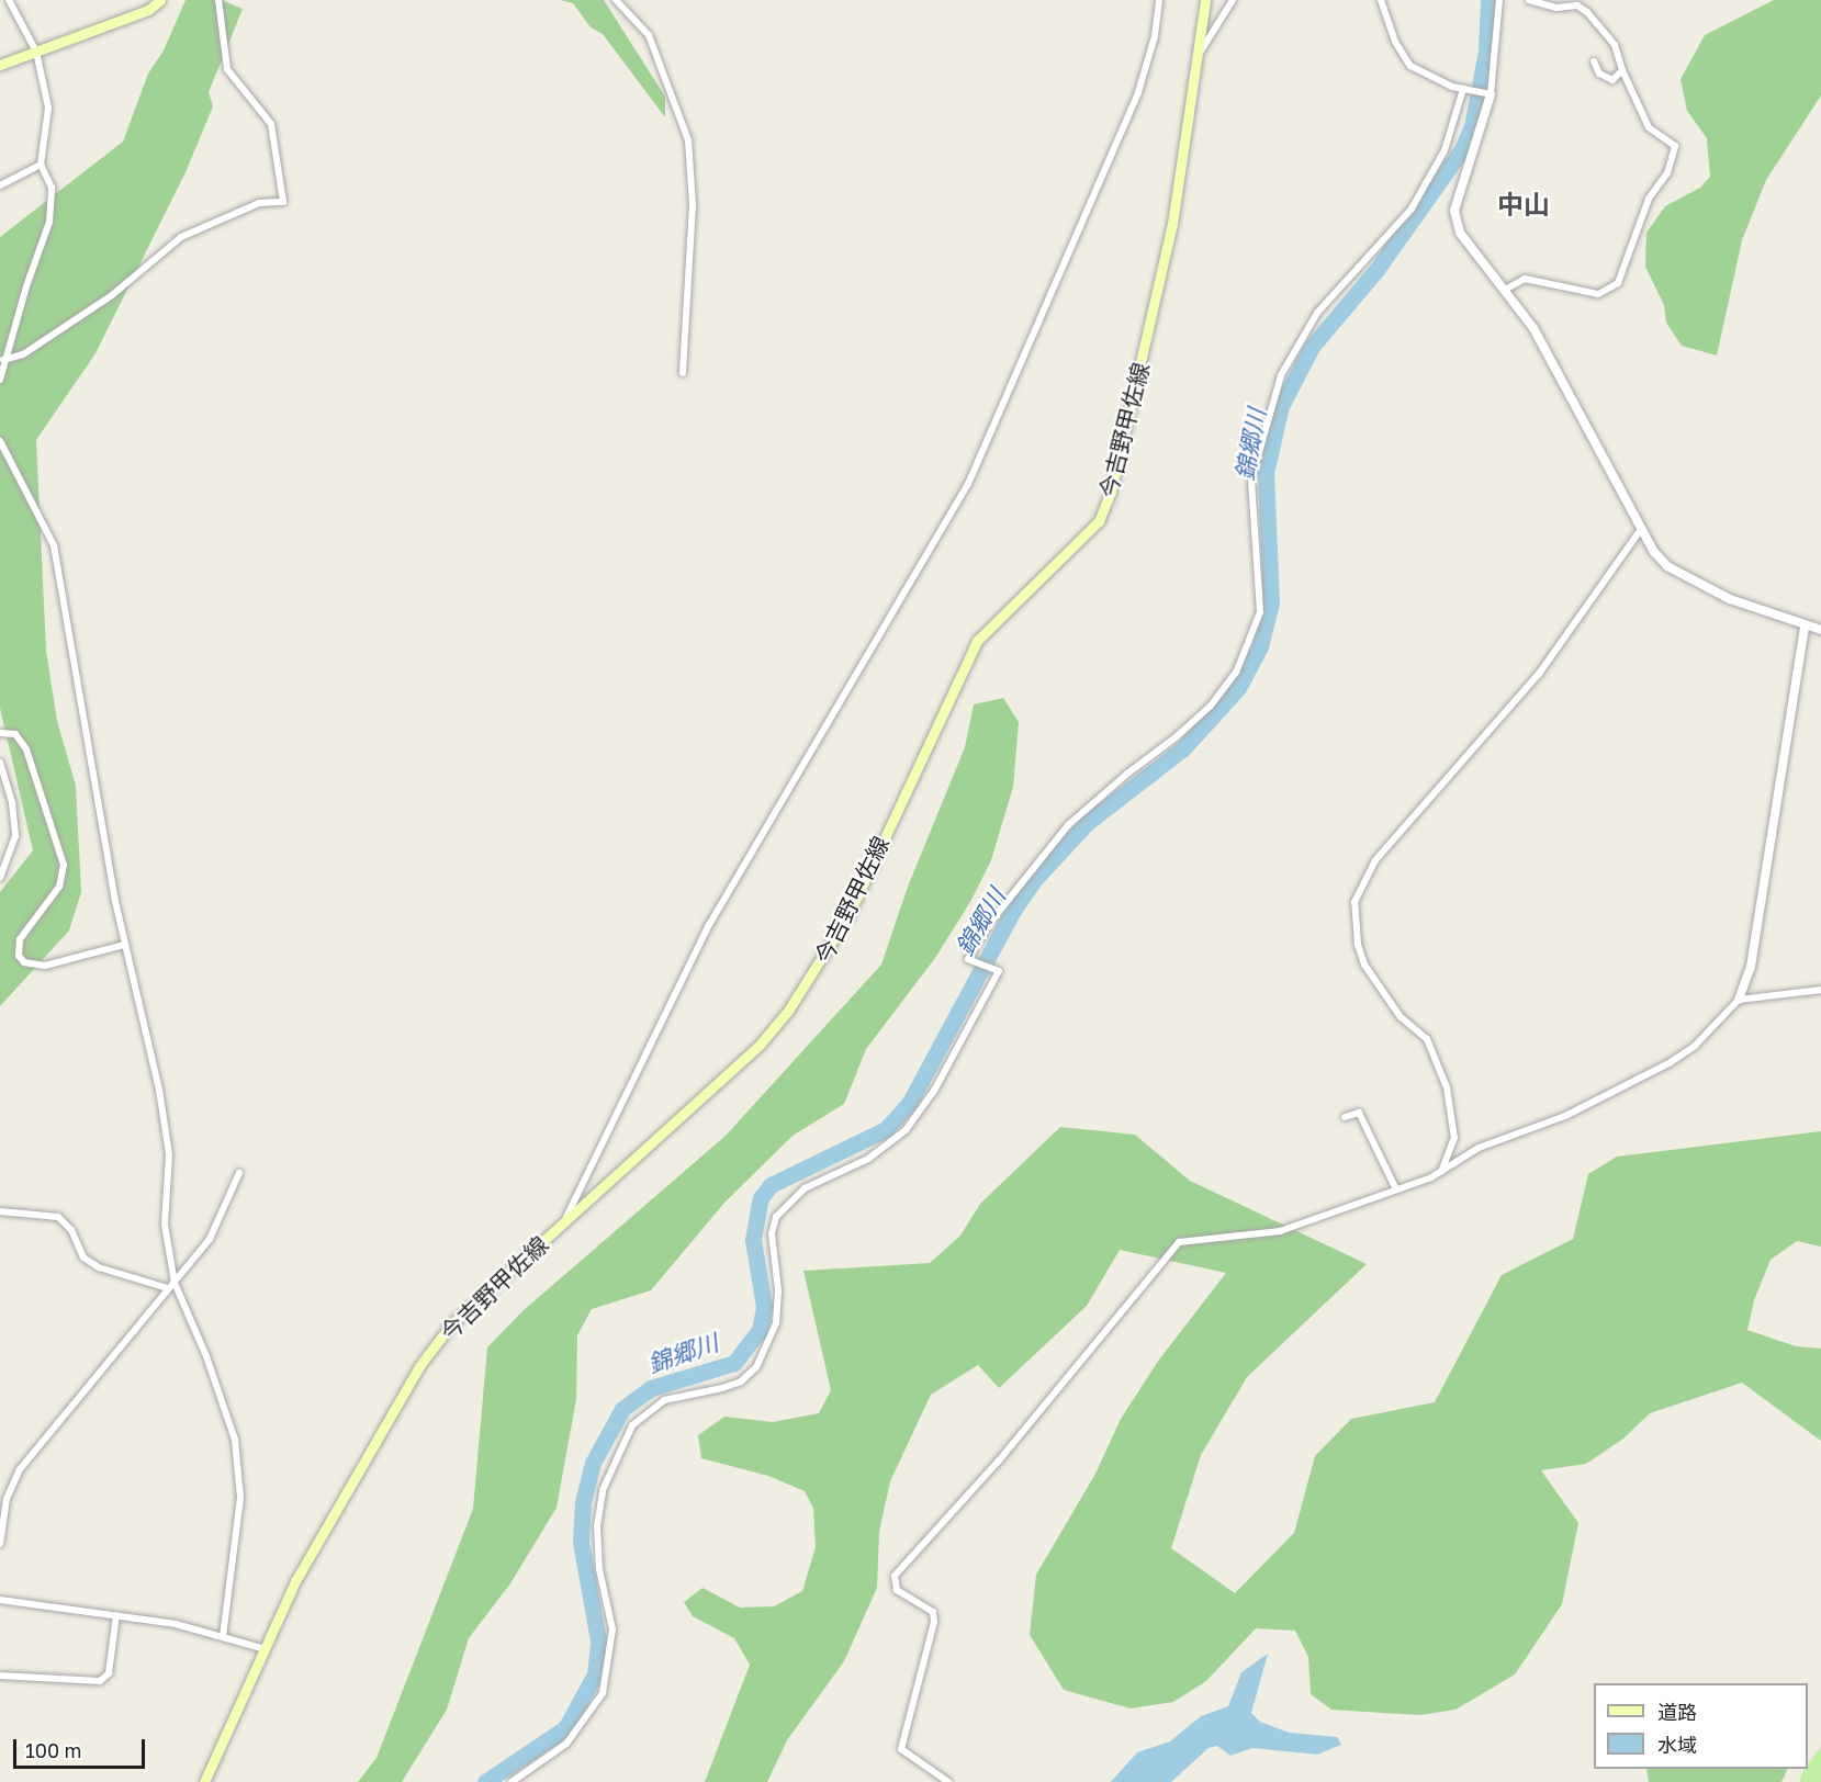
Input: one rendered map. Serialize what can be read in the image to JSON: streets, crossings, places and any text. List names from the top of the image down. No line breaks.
{"streets":{"main road":["今吉野甲佐線"]},"districts":["中山"],"water":["錦郷川"],"legend":["道路","水域"],"scale_bar":"100 m"}
